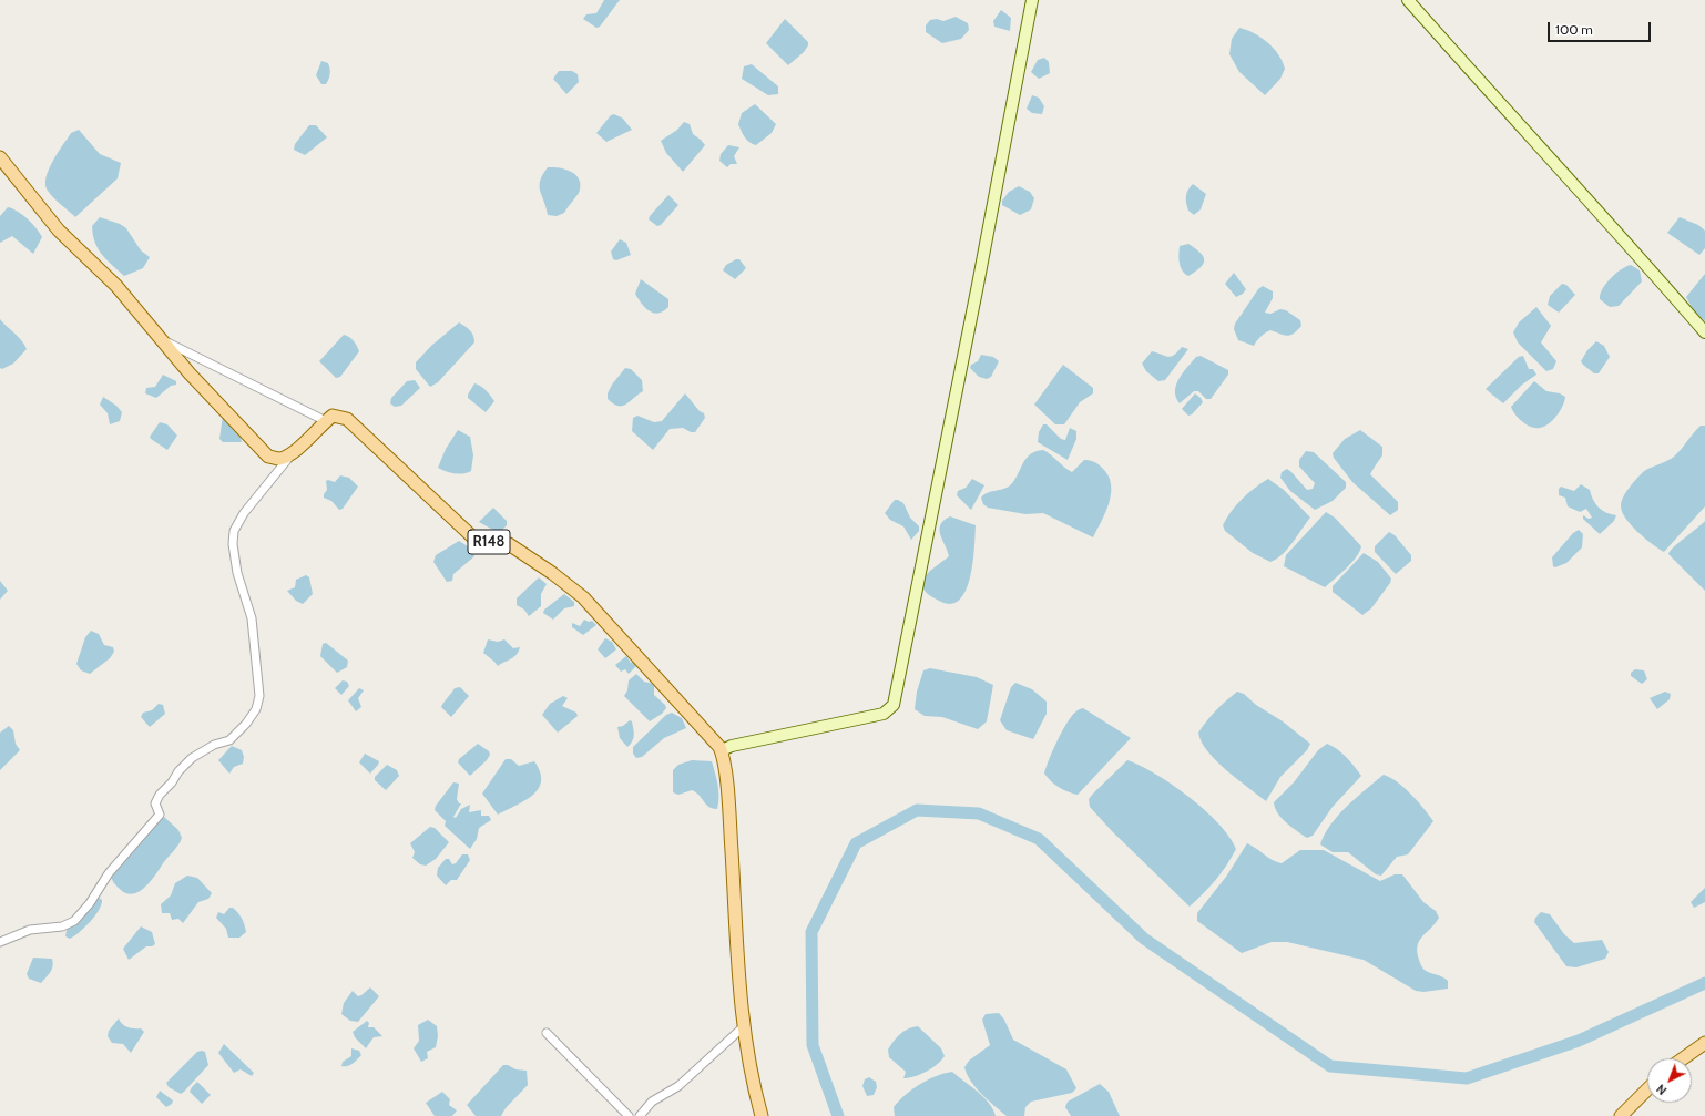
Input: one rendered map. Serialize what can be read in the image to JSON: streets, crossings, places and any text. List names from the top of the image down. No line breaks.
{"streets":{"main road":["R148"]},"scale_bar":"100 m","north":"bottom left"}
